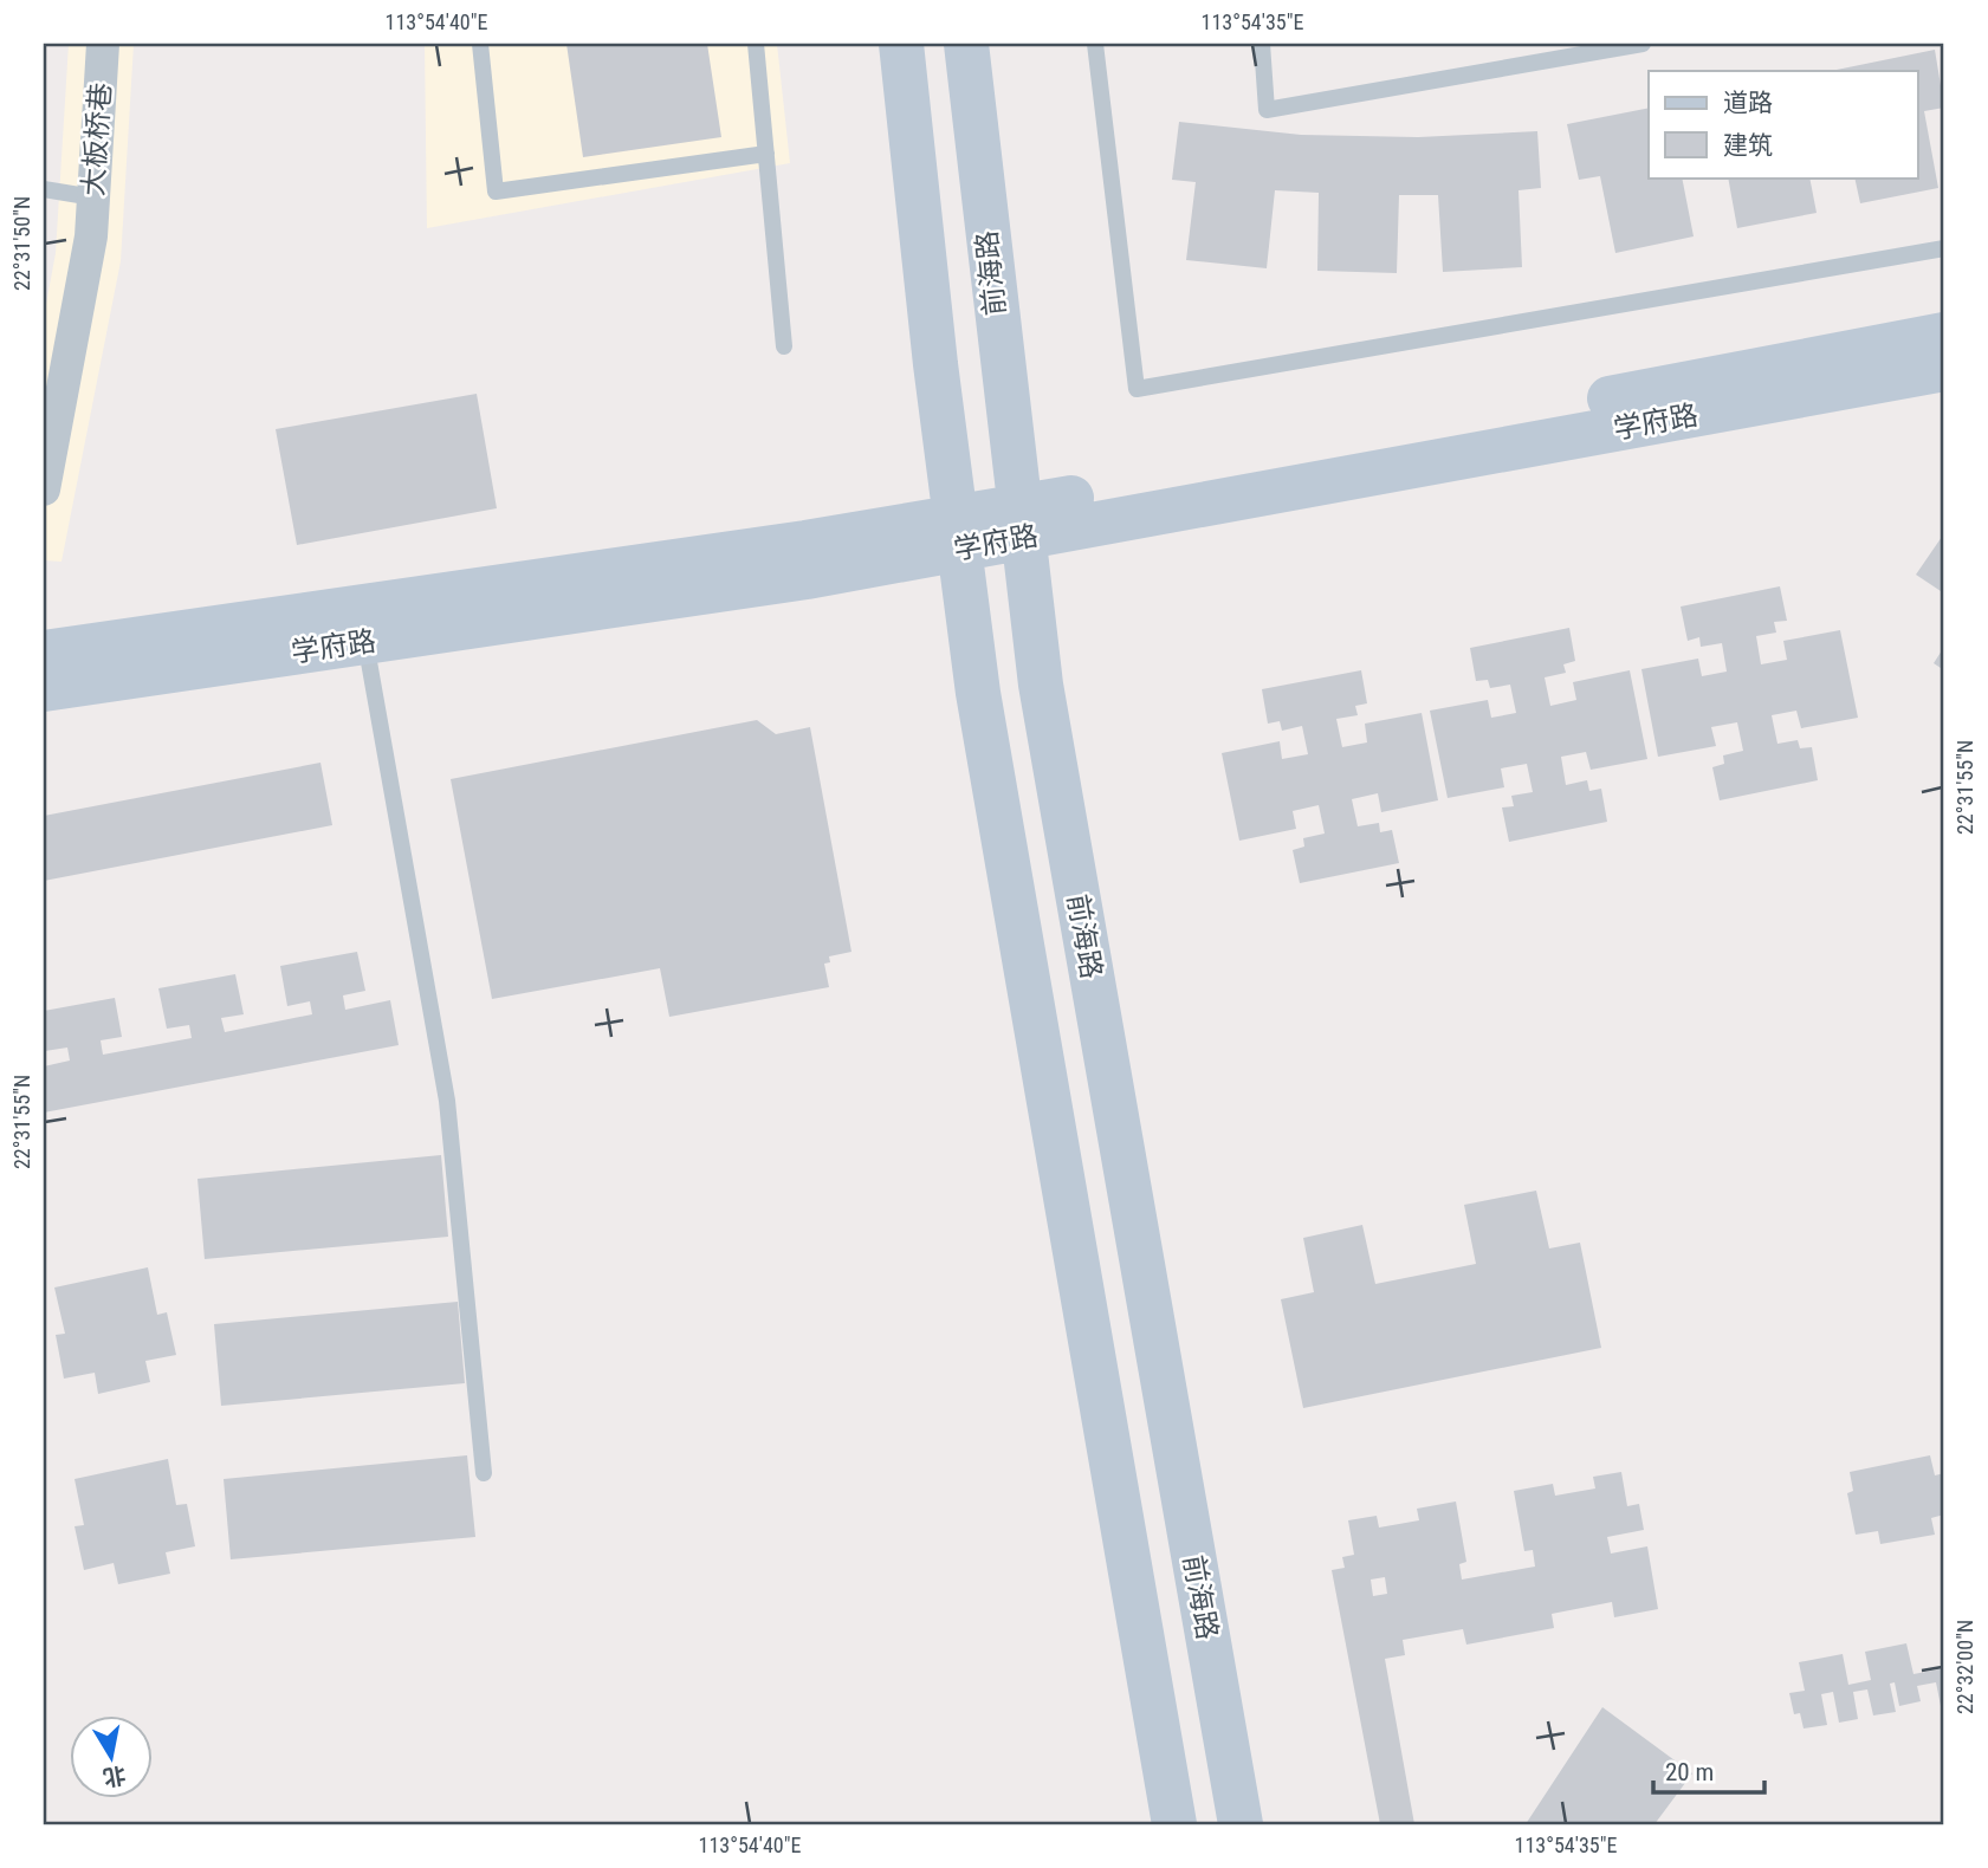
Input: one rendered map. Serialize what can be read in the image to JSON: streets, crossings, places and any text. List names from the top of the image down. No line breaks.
{"streets":{"main road":["前海路","学府路"],"street":["大板桥巷"]},"crossings":[["前海路","学府路"]],"legend":["道路","建筑"],"scale_bar":"20 m","north":"bottom","coordinates":["113°54'40\"E","113°54'35\"E","22°31'50\"N","22°31'55\"N","22°32'00\"N"]}
